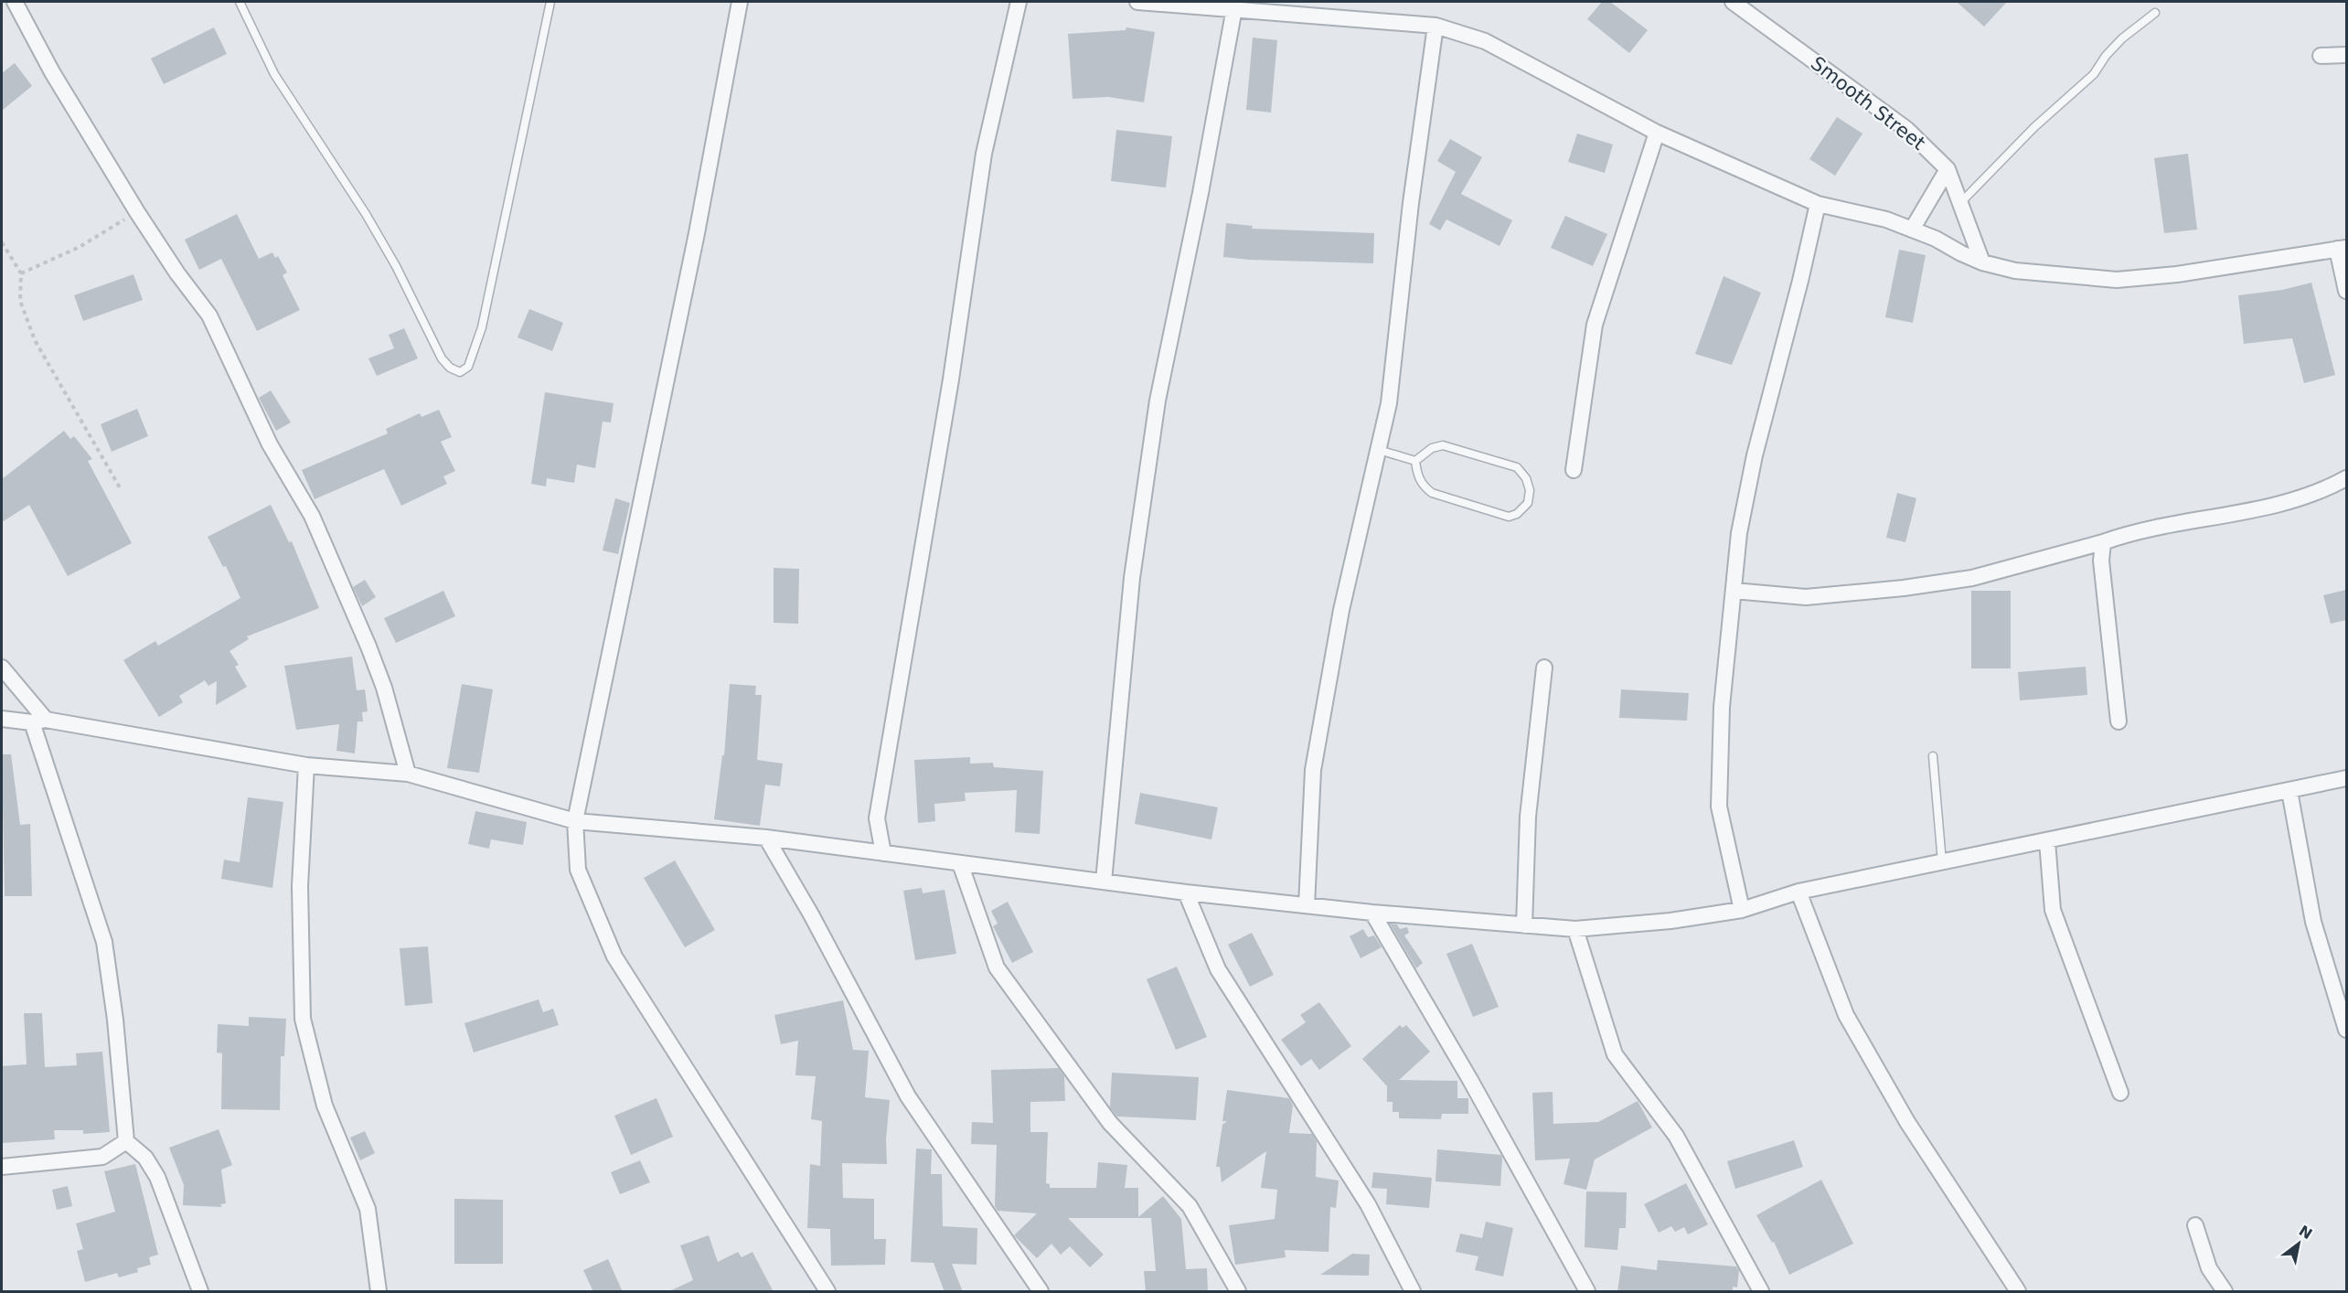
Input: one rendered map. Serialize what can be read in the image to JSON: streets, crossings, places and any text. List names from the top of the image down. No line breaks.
{"streets":{"street":["Smooth Street"]},"north":"top right"}
